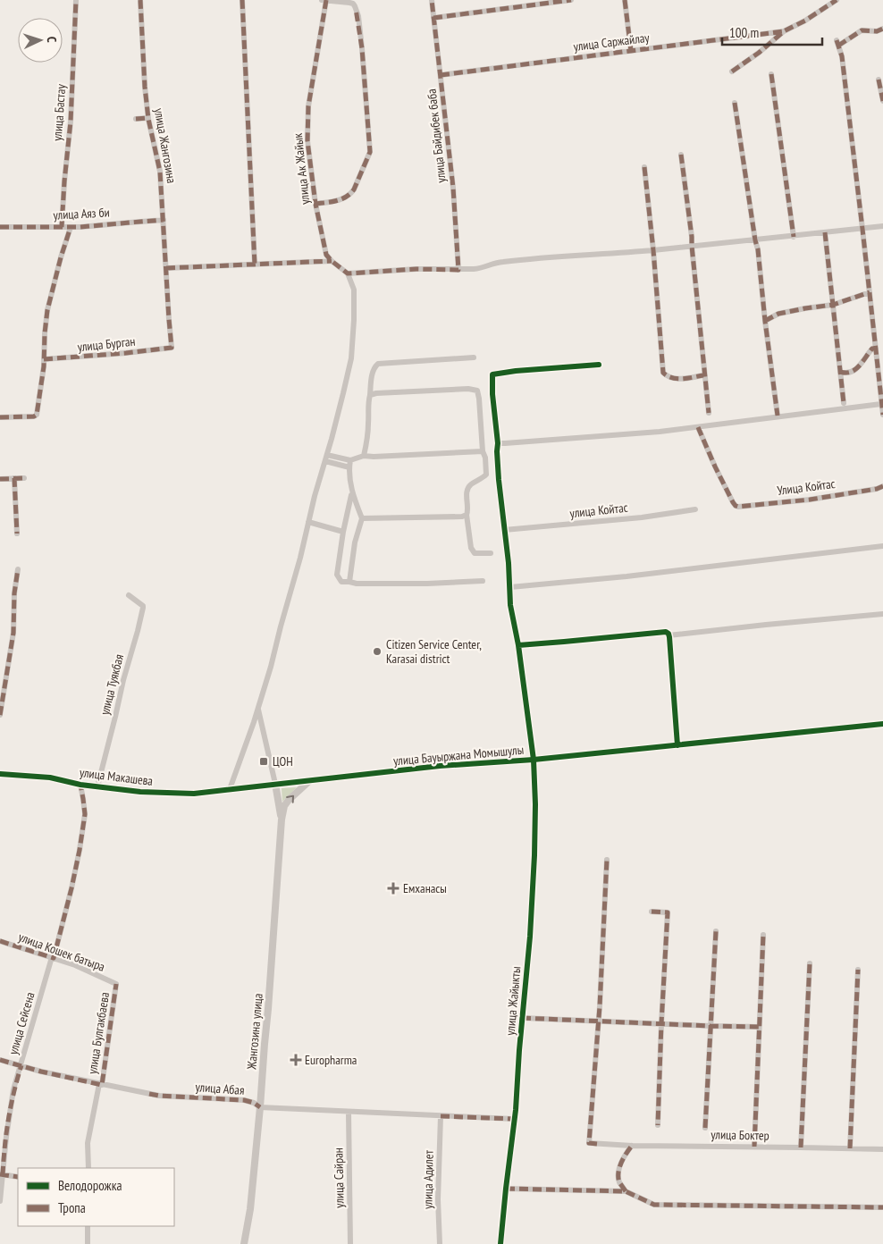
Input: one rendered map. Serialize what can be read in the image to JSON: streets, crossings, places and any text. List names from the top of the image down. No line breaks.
{"streets":{"street":["улица Саржайлау","улица Бастау","улица Байдибек баба","улица Жангозина","улица Ак Жайык","улица Аяз би","улица Бурган","Улица Койтас","улица Койтас","улица Туякбая","улица Бауыржана Момышулы","улица Макашева","улица Кошек батыра","улица Жайыкты","улица Сейсена","Жангозина улица","улица Булгакбаева","улица Абая","улица Боктер","улица Сайран","улица Адилет"]},"crossings":[["улица Саржайлау","улица Байдибек баба"],["улица Бастау","улица Аяз би"],["улица Жангозина","улица Аяз би"],["улица Жангозина","улица Бурган"],["улица Койтас","улица Жайыкты"],["улица Туякбая","улица Макашева"],["улица Бауыржана Момышулы","улица Макашева"],["улица Бауыржана Момышулы","улица Жайыкты"],["улица Макашева","улица Сейсена"],["улица Кошек батыра","улица Сейсена"],["улица Кошек батыра","улица Булгакбаева"],["улица Жайыкты","улица Абая"],["улица Сейсена","улица Абая"],["Жангозина улица","улица Абая"],["улица Булгакбаева","улица Абая"],["улица Абая","улица Сайран"],["улица Абая","улица Адилет"]],"places":{"other":["Citizen Service Center, Karasai district"],"transit":["ЦОН"],"health":["Емханасы","Europharma"]},"legend":["Велодорожка","Тропа"],"scale_bar":"100 m","north":"right"}
